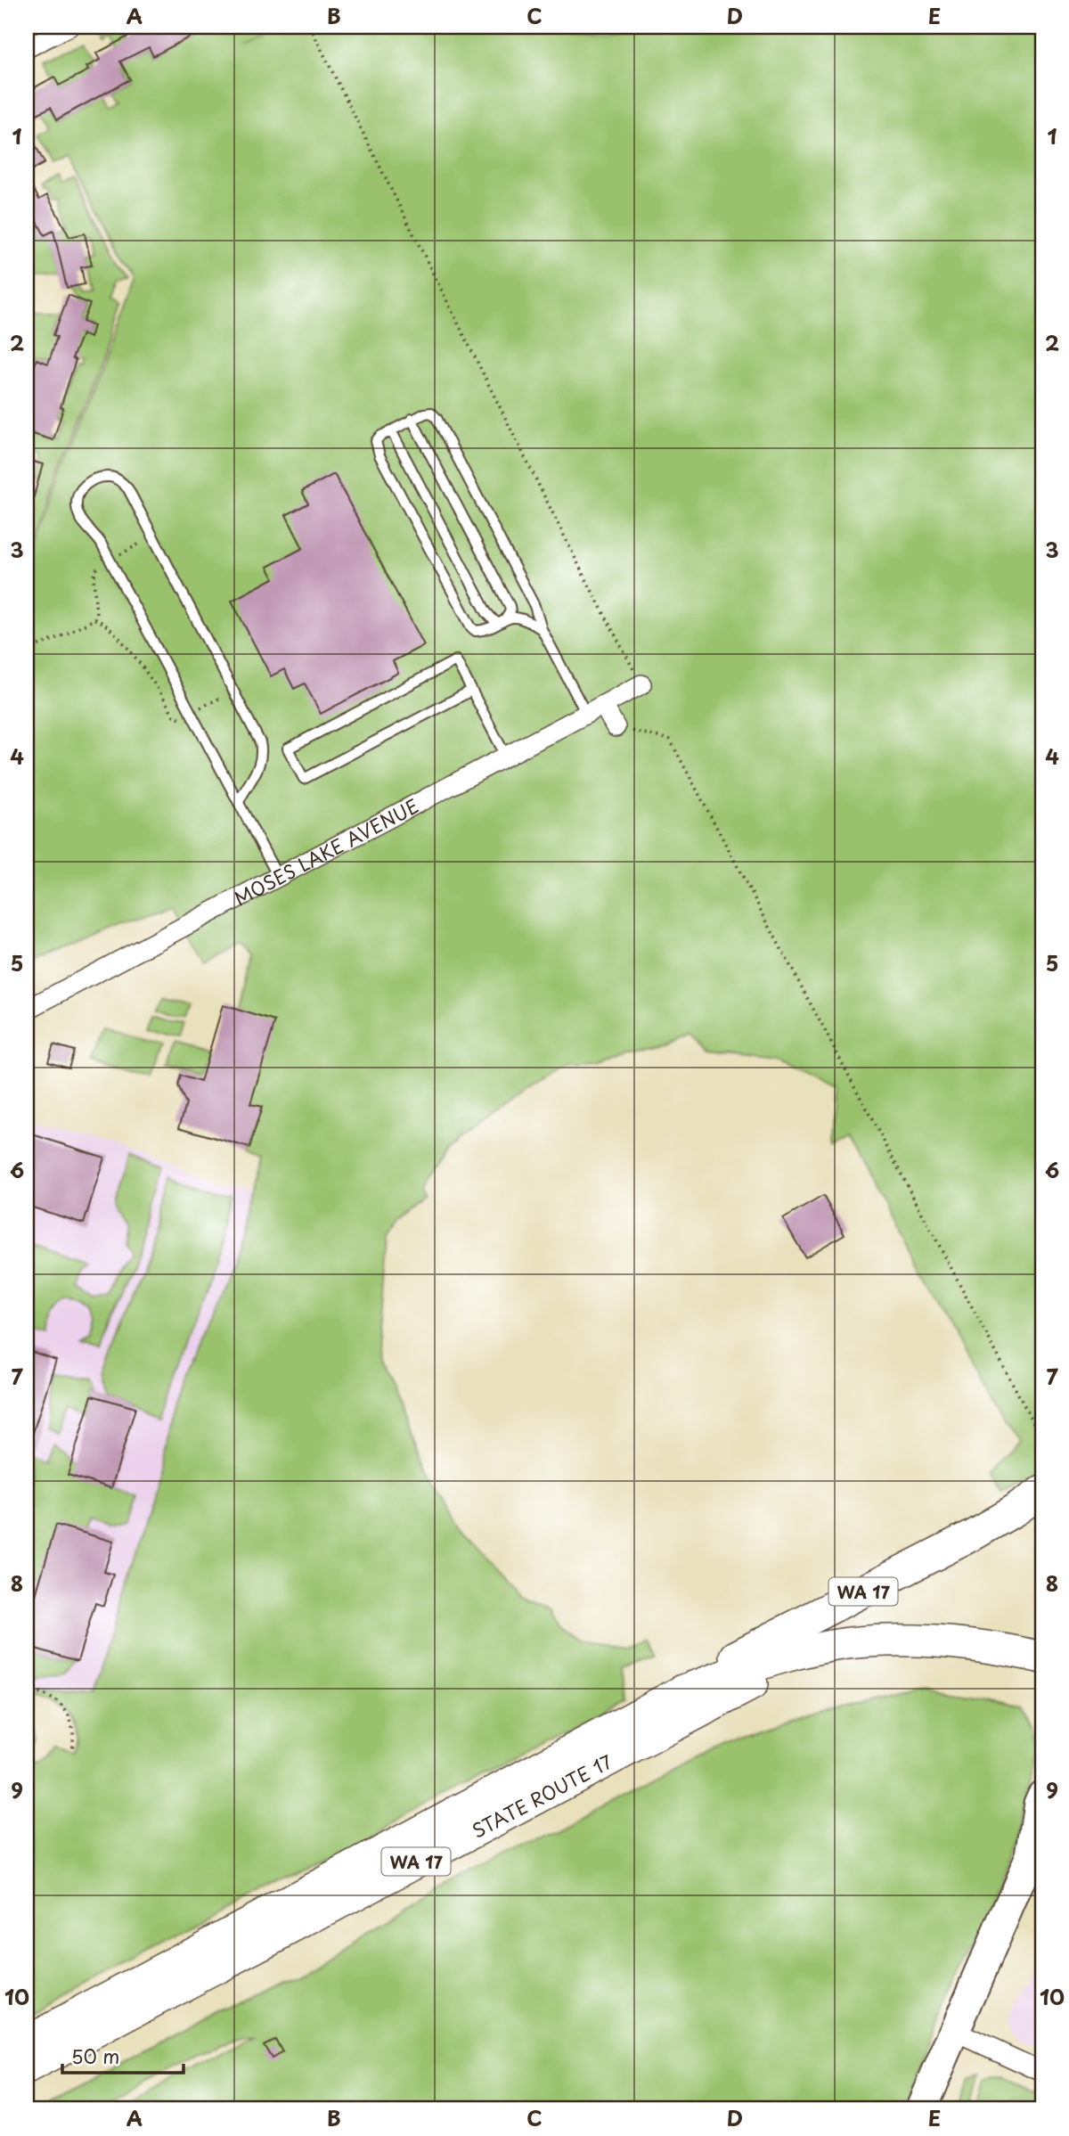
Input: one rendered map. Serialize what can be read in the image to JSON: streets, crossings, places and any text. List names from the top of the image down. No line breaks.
{"streets":{"highway":["WA 17","STATE ROUTE 17"],"street":["MOSES LAKE AVENUE"]},"crossings":[["WA 17","STATE ROUTE 17"]],"scale_bar":"50 m","grid":{"columns":["A","B","C","D","E"],"rows":["1","2","3","4","5","6","7","8","9","10"]}}
